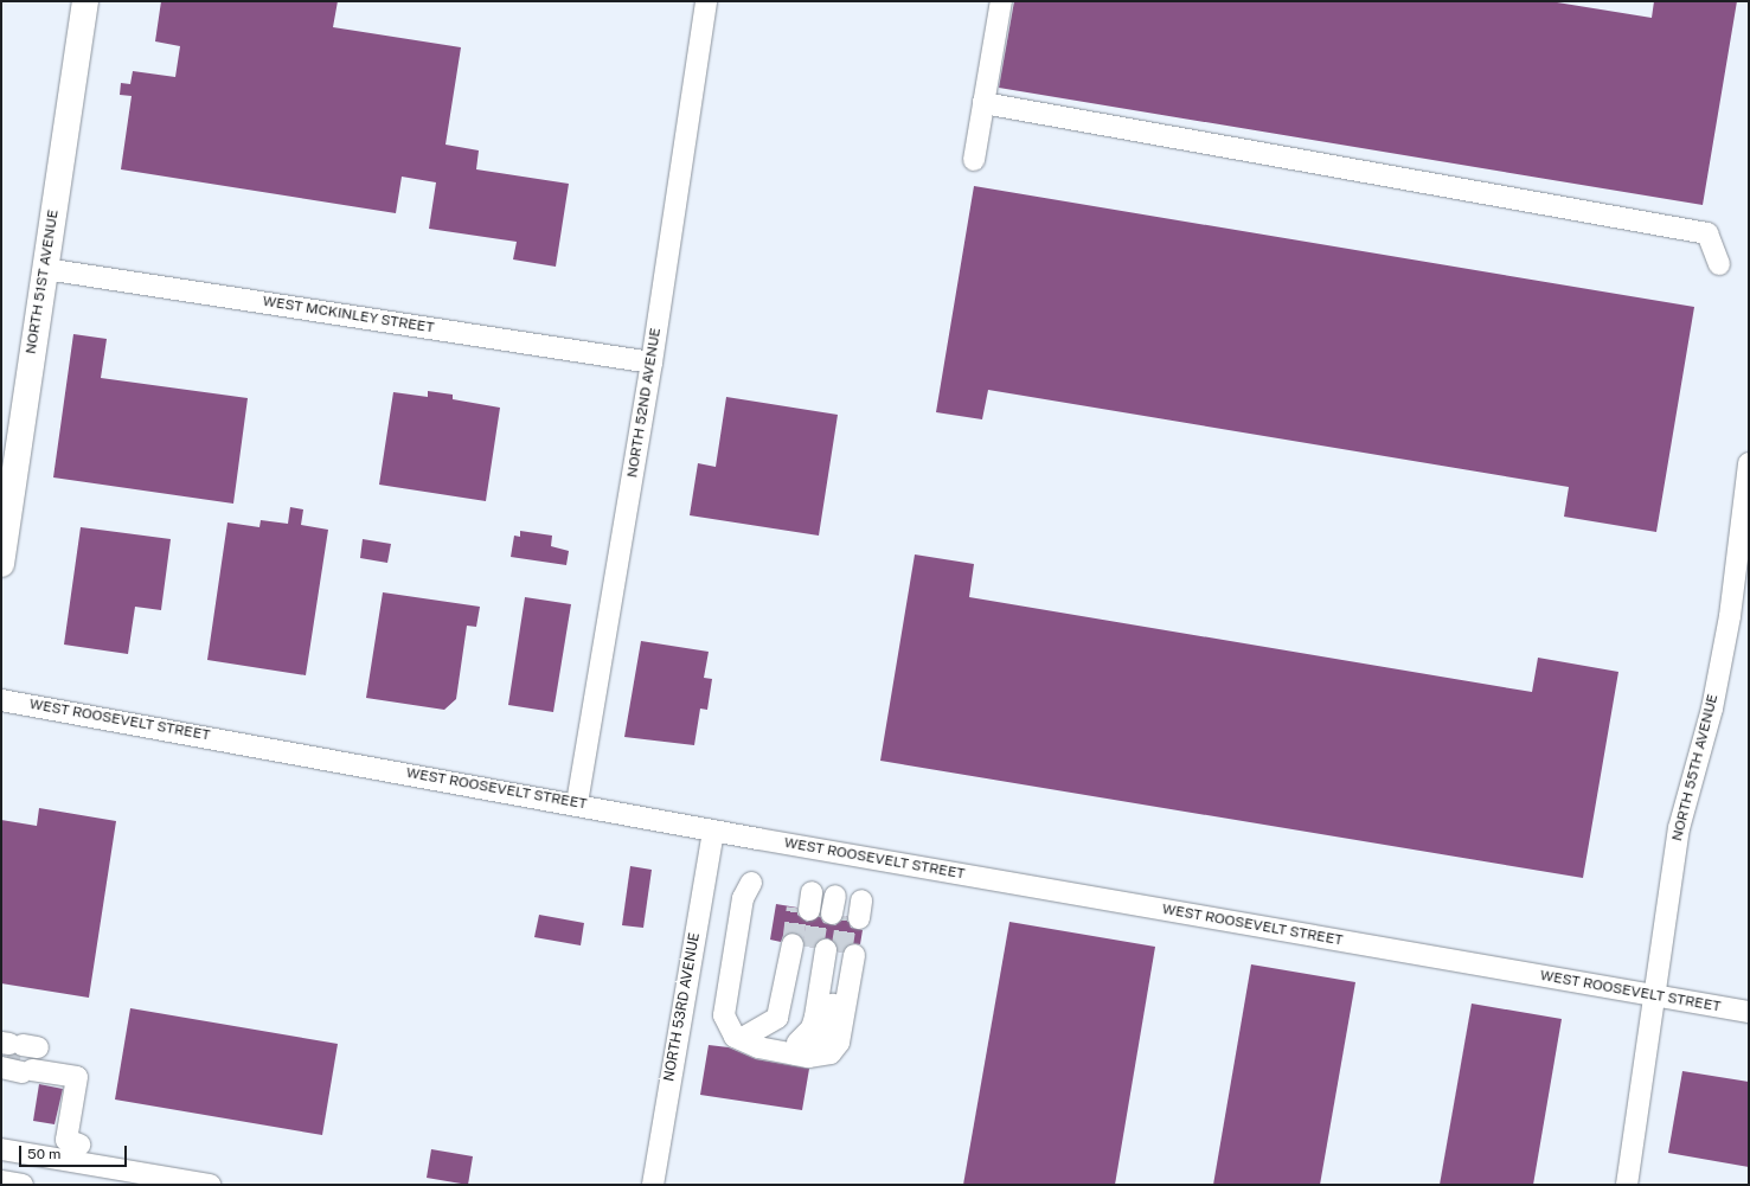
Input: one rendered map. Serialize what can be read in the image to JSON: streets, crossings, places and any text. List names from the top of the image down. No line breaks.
{"streets":{"main road":["NORTH 51ST AVENUE"],"street":["WEST MCKINLEY STREET","NORTH 52ND AVENUE","WEST ROOSEVELT STREET","NORTH 55TH AVENUE","NORTH 53RD AVENUE"]},"crossings":[["NORTH 51ST AVENUE","WEST MCKINLEY STREET"],["WEST MCKINLEY STREET","NORTH 52ND AVENUE"],["NORTH 52ND AVENUE","WEST ROOSEVELT STREET"],["WEST ROOSEVELT STREET","NORTH 55TH AVENUE"],["WEST ROOSEVELT STREET","NORTH 53RD AVENUE"]],"scale_bar":"50 m"}
